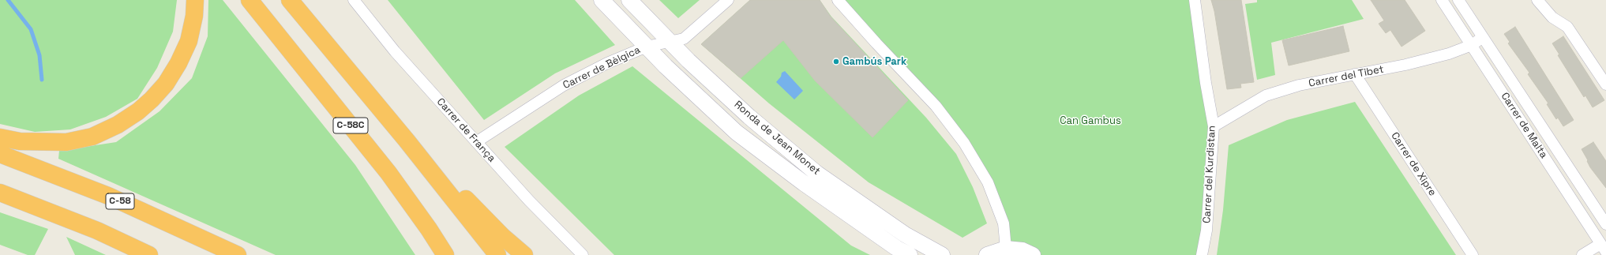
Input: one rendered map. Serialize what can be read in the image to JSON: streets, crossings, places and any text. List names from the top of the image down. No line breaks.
{"streets":{"highway":["C-58C","C-58"],"street":["Carrer de Bèlgica","Carrer del Tibet","Carrer de Malta","Carrer de França","Ronda de Jean Monet","Carrer de Xipre","Carrer del Kurdistan"]},"crossings":[["Carrer de Bèlgica","Carrer de França"],["Carrer de Bèlgica","Ronda de Jean Monet"],["Carrer del Tibet","Carrer de Malta"],["Carrer del Tibet","Carrer de Xipre"],["Carrer del Tibet","Carrer del Kurdistan"]],"parks":["Can Gambus"],"places":["Gambús Park"]}
